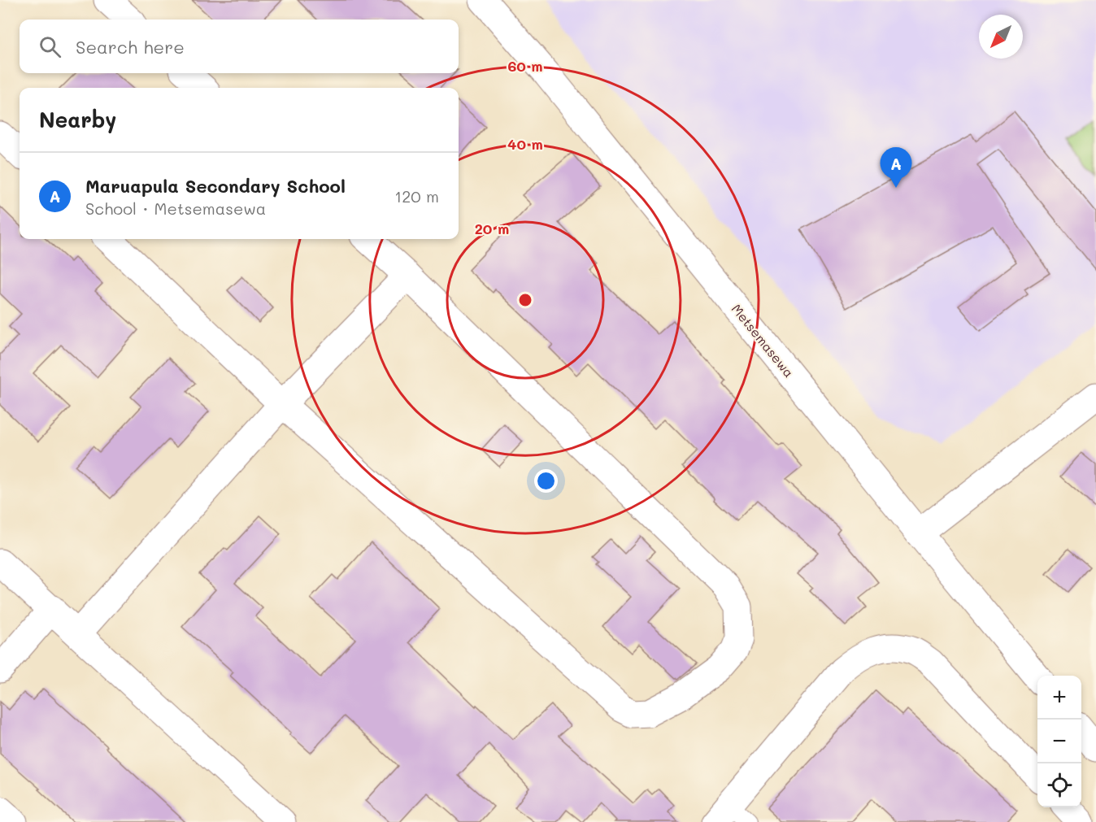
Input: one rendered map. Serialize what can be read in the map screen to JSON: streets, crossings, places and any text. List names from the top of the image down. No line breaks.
{"streets":{"street":["Metsemasewa"]},"north":"bottom left","page":{"search":"Search here","heading":"Nearby","pins":"A","list":[{"mark":"A","name":"Maruapula Secondary School","note":"School · Metsemasewa","value":"120 m"}],"map_buttons":["+","−"]},"rings":["60 m","40 m","20 m"]}
